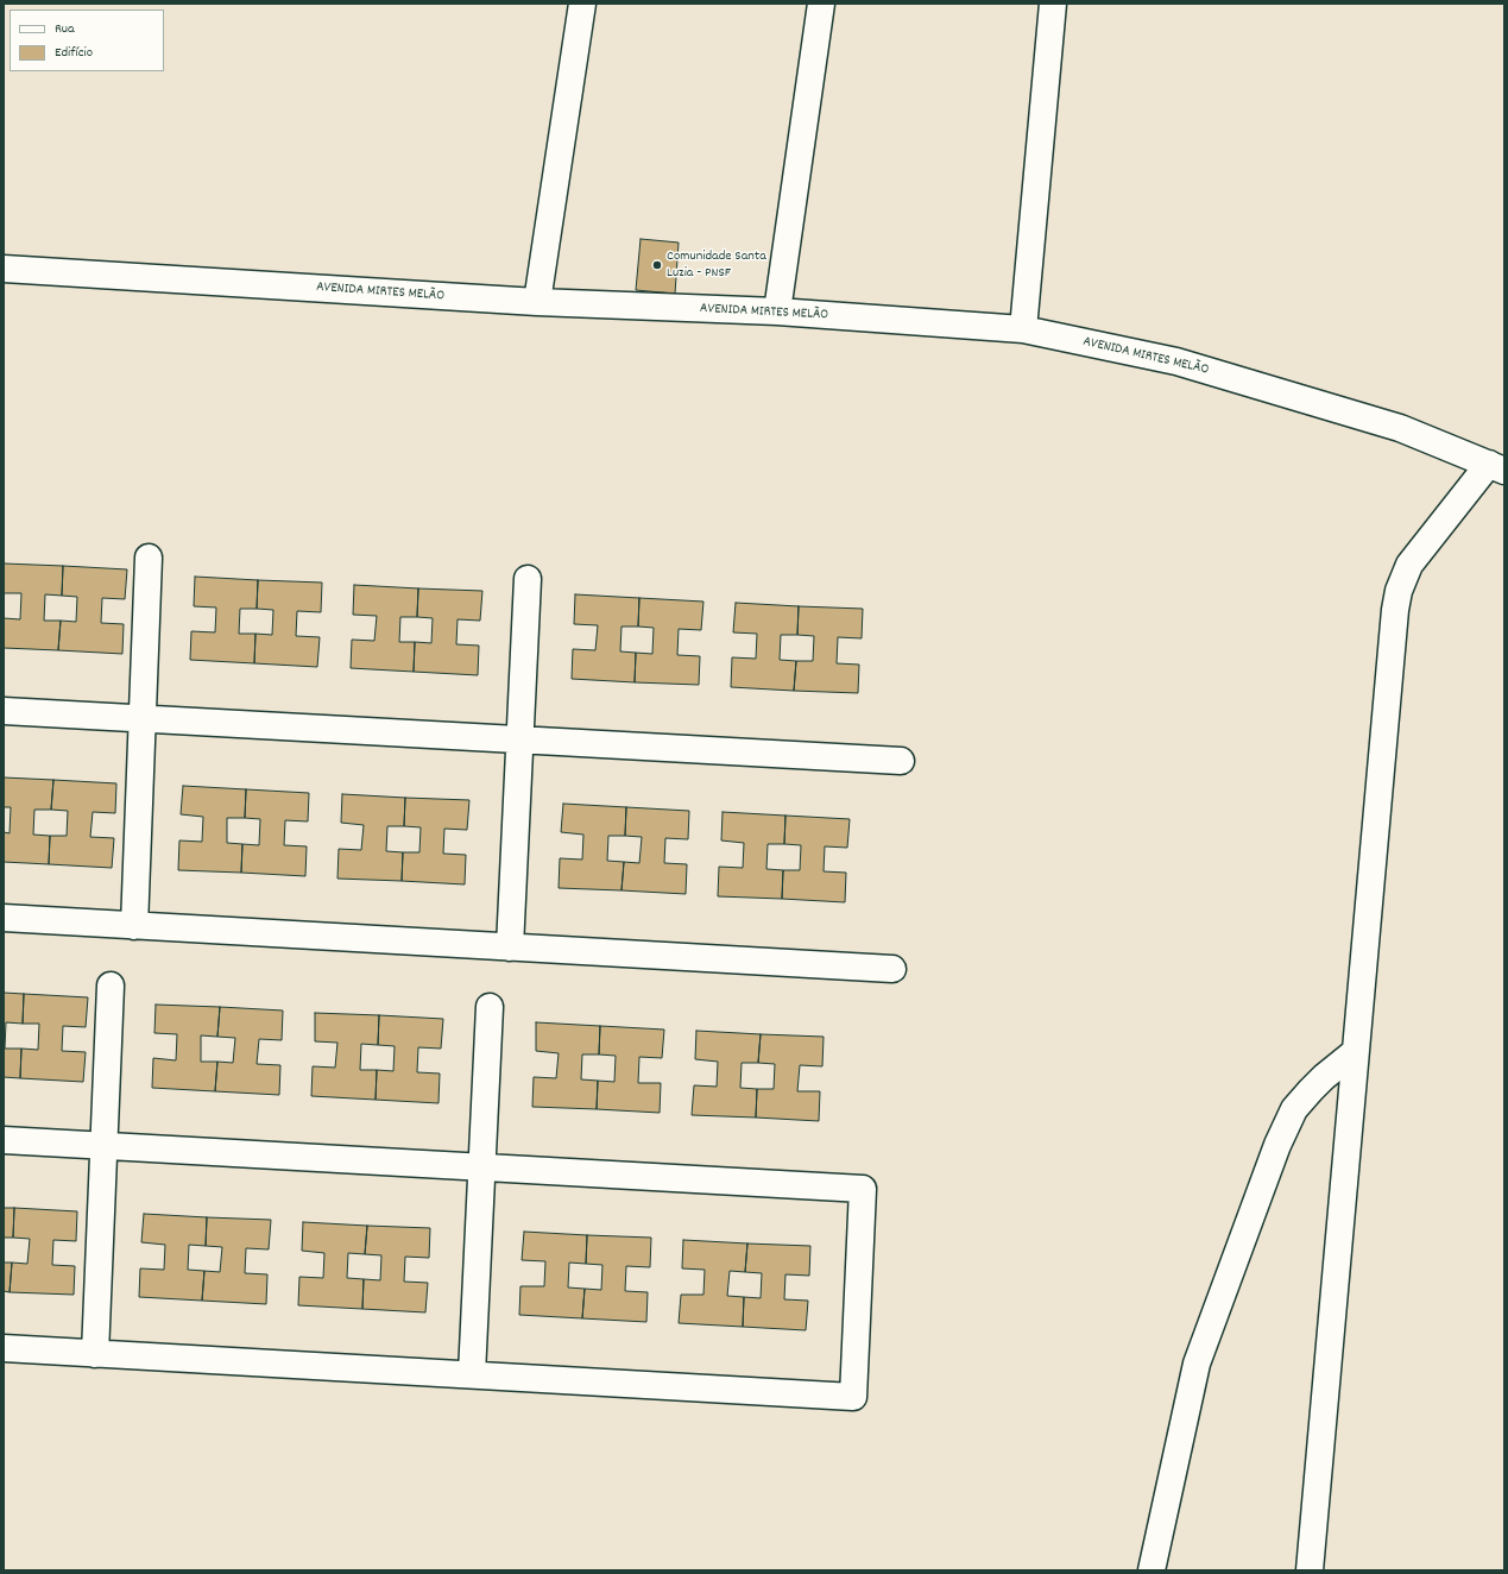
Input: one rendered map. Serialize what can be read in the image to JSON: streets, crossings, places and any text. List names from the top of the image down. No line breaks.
{"streets":{"street":["AVENIDA MIRTES MELÃO"]},"places":["Comunidade Santa Luzia - PNSF"],"legend":["Rua","Edifício"]}
